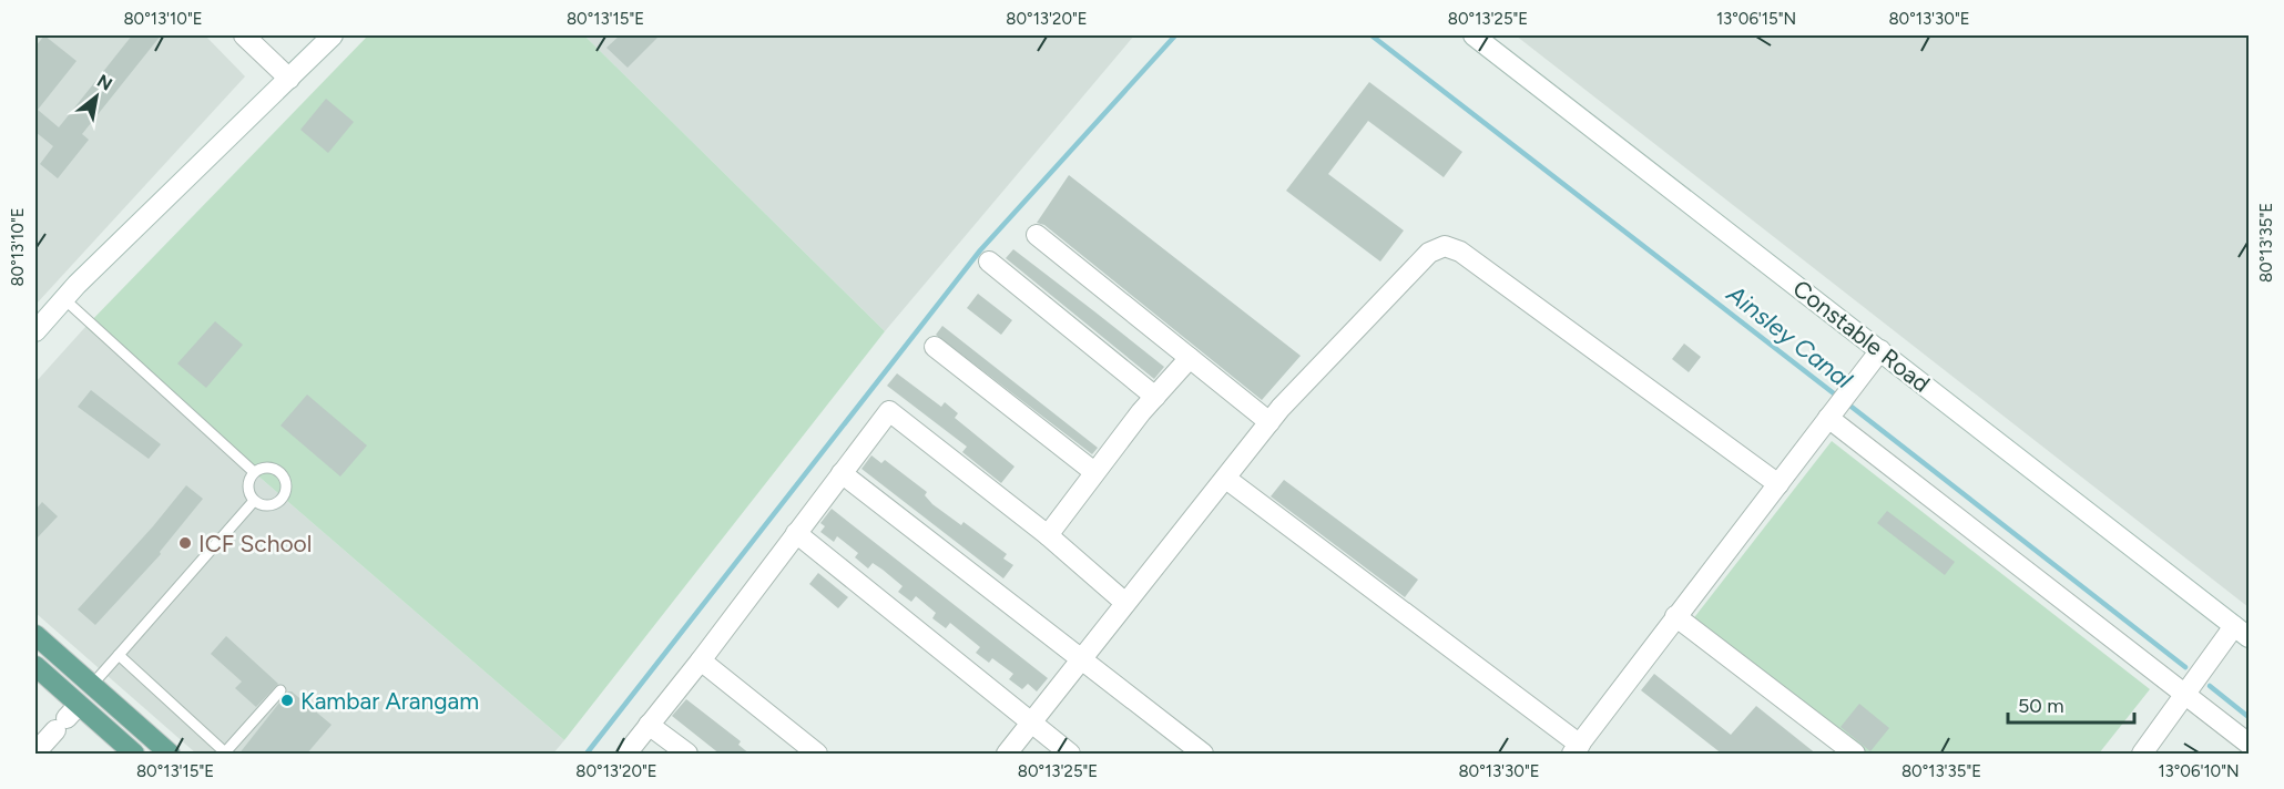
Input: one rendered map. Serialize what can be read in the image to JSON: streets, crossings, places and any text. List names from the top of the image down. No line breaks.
{"streets":{"street":["Constable Road"]},"water":["Ainsley Canal"],"places":["ICF School","Kambar Arangam"],"scale_bar":"50 m","north":"top right","coordinates":["80°13'10\"E","80°13'15\"E","80°13'20\"E","80°13'25\"E","13°06'15\"N","80°13'30\"E","80°13'35\"E","13°06'10\"N"]}
